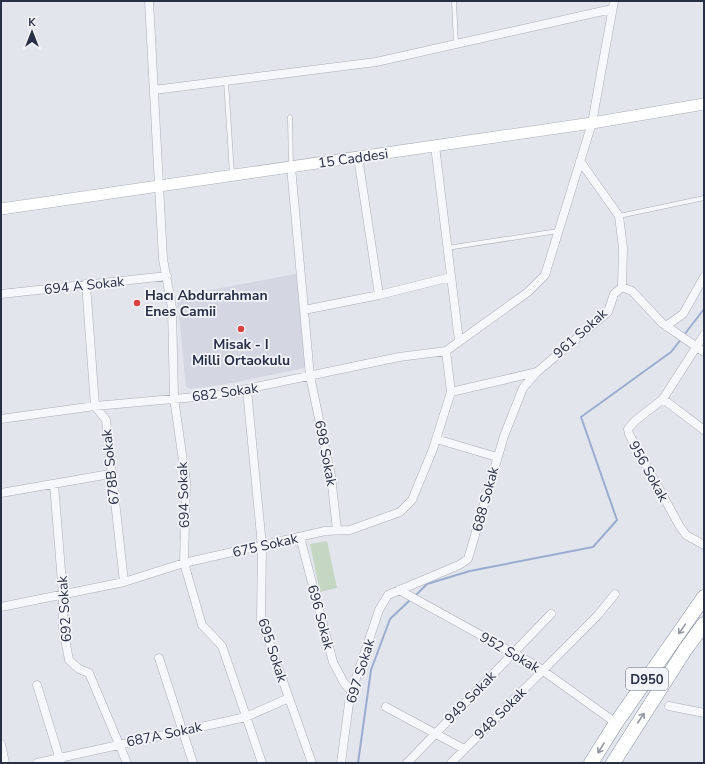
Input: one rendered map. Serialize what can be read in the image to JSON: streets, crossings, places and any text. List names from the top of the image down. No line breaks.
{"streets":{"highway":["D950"],"street":["15 Caddesi","694 A Sokak","961 Sokak","682 Sokak","698 Sokak","678B Sokak","956 Sokak","694 Sokak","688 Sokak","675 Sokak","692 Sokak","696 Sokak","695 Sokak","952 Sokak","697 Sokak","949 Sokak","948 Sokak","687A Sokak"]},"crossings":[["15 Caddesi","698 Sokak"],["15 Caddesi","694 Sokak"],["694 A Sokak","694 Sokak"],["961 Sokak","688 Sokak"],["961 Sokak","675 Sokak"],["682 Sokak","698 Sokak"],["682 Sokak","678B Sokak"],["682 Sokak","694 Sokak"],["682 Sokak","695 Sokak"],["698 Sokak","675 Sokak"],["678B Sokak","675 Sokak"],["694 Sokak","675 Sokak"],["694 Sokak","687A Sokak"],["688 Sokak","952 Sokak"],["688 Sokak","697 Sokak"],["675 Sokak","692 Sokak"],["675 Sokak","696 Sokak"],["675 Sokak","695 Sokak"],["692 Sokak","687A Sokak"],["696 Sokak","697 Sokak"],["695 Sokak","687A Sokak"],["952 Sokak","697 Sokak"],["952 Sokak","D950"],["952 Sokak","949 Sokak"],["952 Sokak","948 Sokak"]],"places":["Hacı Abdurrahman Enes Camii","Misak - I Milli Ortaokulu"],"north":"top"}
